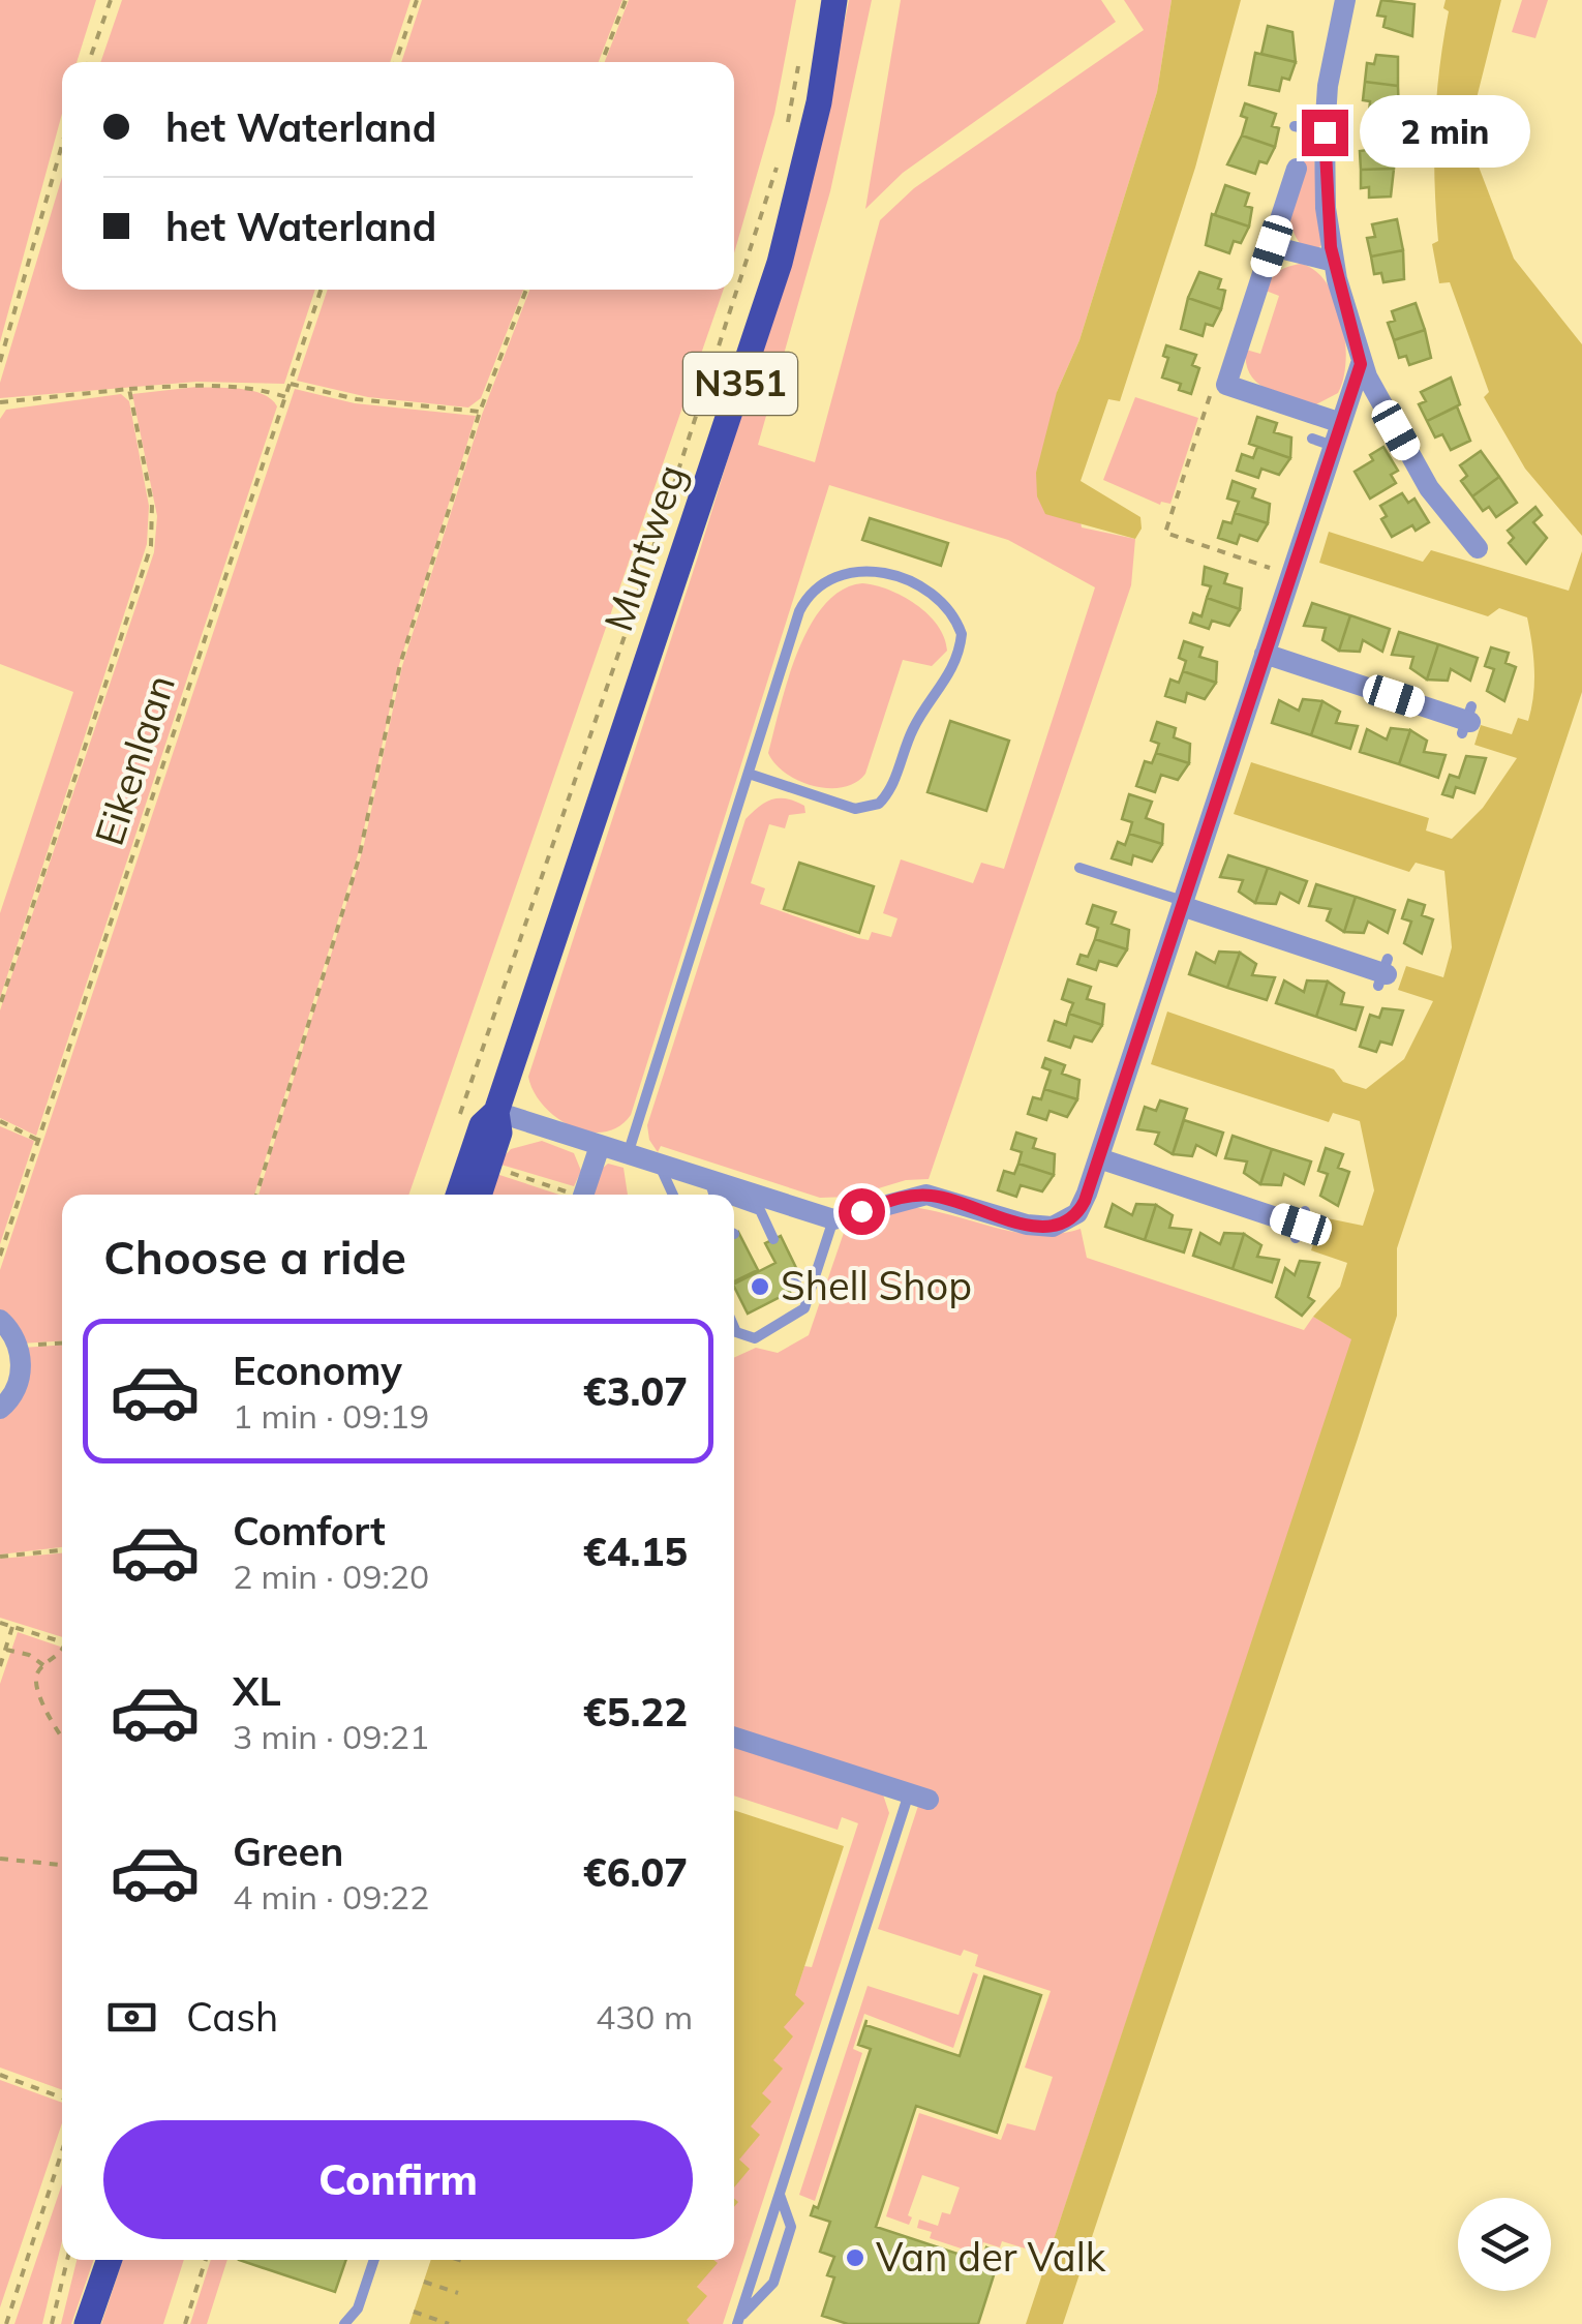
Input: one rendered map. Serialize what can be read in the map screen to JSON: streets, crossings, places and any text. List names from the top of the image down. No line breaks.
{"streets":{"main road":["N351","Muntweg"],"path":["Eikenlaan"]},"places":["Shell Shop","Van der Valk"],"page":{"banner":["het Waterland","het Waterland"],"bubble":"2 min","heading":"Choose a ride","list":[{"name":"Economy","note":"1 min · 09:19","value":"€3.07"},{"name":"Comfort","note":"2 min · 09:20","value":"€4.15"},{"name":"XL","note":"3 min · 09:21","value":"€5.22"},{"name":"Green","note":"4 min · 09:22","value":"€6.07"}],"pay":["Cash","430 m"],"buttons":"Confirm"}}
